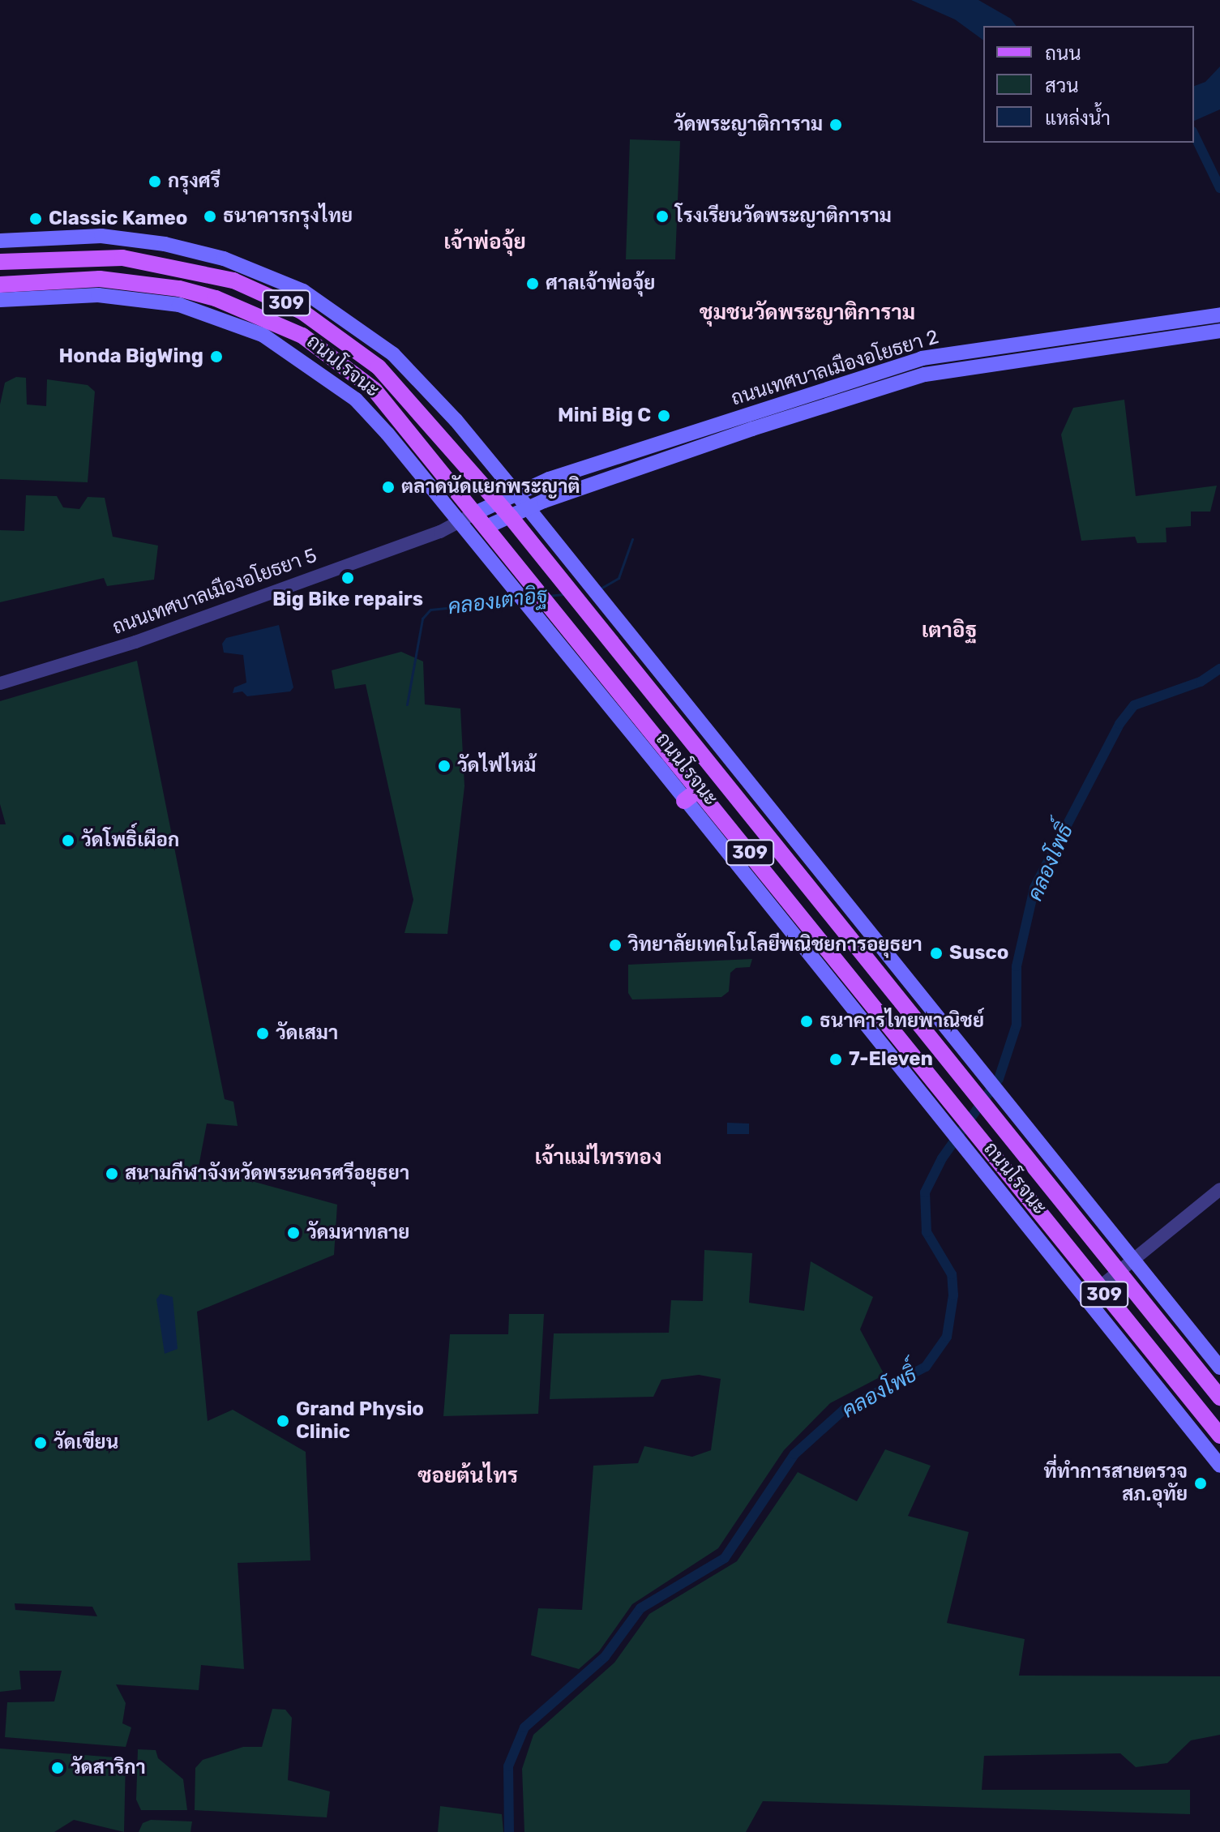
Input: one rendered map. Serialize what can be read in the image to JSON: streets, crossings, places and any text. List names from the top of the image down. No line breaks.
{"streets":{"main road":["309","ถนนโรจนะ","ถนนเทศบาลเมืองอโยธยา 2"],"street":["ถนนเทศบาลเมืองอโยธยา 5"]},"crossings":[["ถนนโรจนะ","ถนนเทศบาลเมืองอโยธยา 2"],["ถนนโรจนะ","ถนนเทศบาลเมืองอโยธยา 5"],["ถนนเทศบาลเมืองอโยธยา 2","ถนนเทศบาลเมืองอโยธยา 5"]],"districts":["เจ้าพ่อจุ้ย","ชุมชนวัดพระญาติการาม","เตาอิฐ","เจ้าแม่ไทรทอง","ซอยต้นไทร"],"water":["คลองเตาอิฐ","คลองโพธิ์"],"places":["วัดพระญาติการาม","กรุงศรี","ธนาคารกรุงไทย","โรงเรียนวัดพระญาติการาม","Classic Kameo","ศาลเจ้าพ่อจุ้ย","Honda BigWing","Mini Big C","ตลาดนัดแยกพระญาติ","Big Bike repairs","วัดไฟไหม้","วัดโพธิ์เผือก","วิทยาลัยเทคโนโลยีพณิชยการอยุธยา","Susco","ธนาคารไทยพาณิชย์","วัดเสมา","7-Eleven","สนามกีฬาจังหวัดพระนครศรีอยุธยา","วัดมหาทลาย","Grand Physio Clinic","วัดเขียน","ที่ทำการสายตรวจ สภ.อุทัย","วัดสาริกา"],"legend":["ถนน","สวน","แหล่งน้ำ"]}
